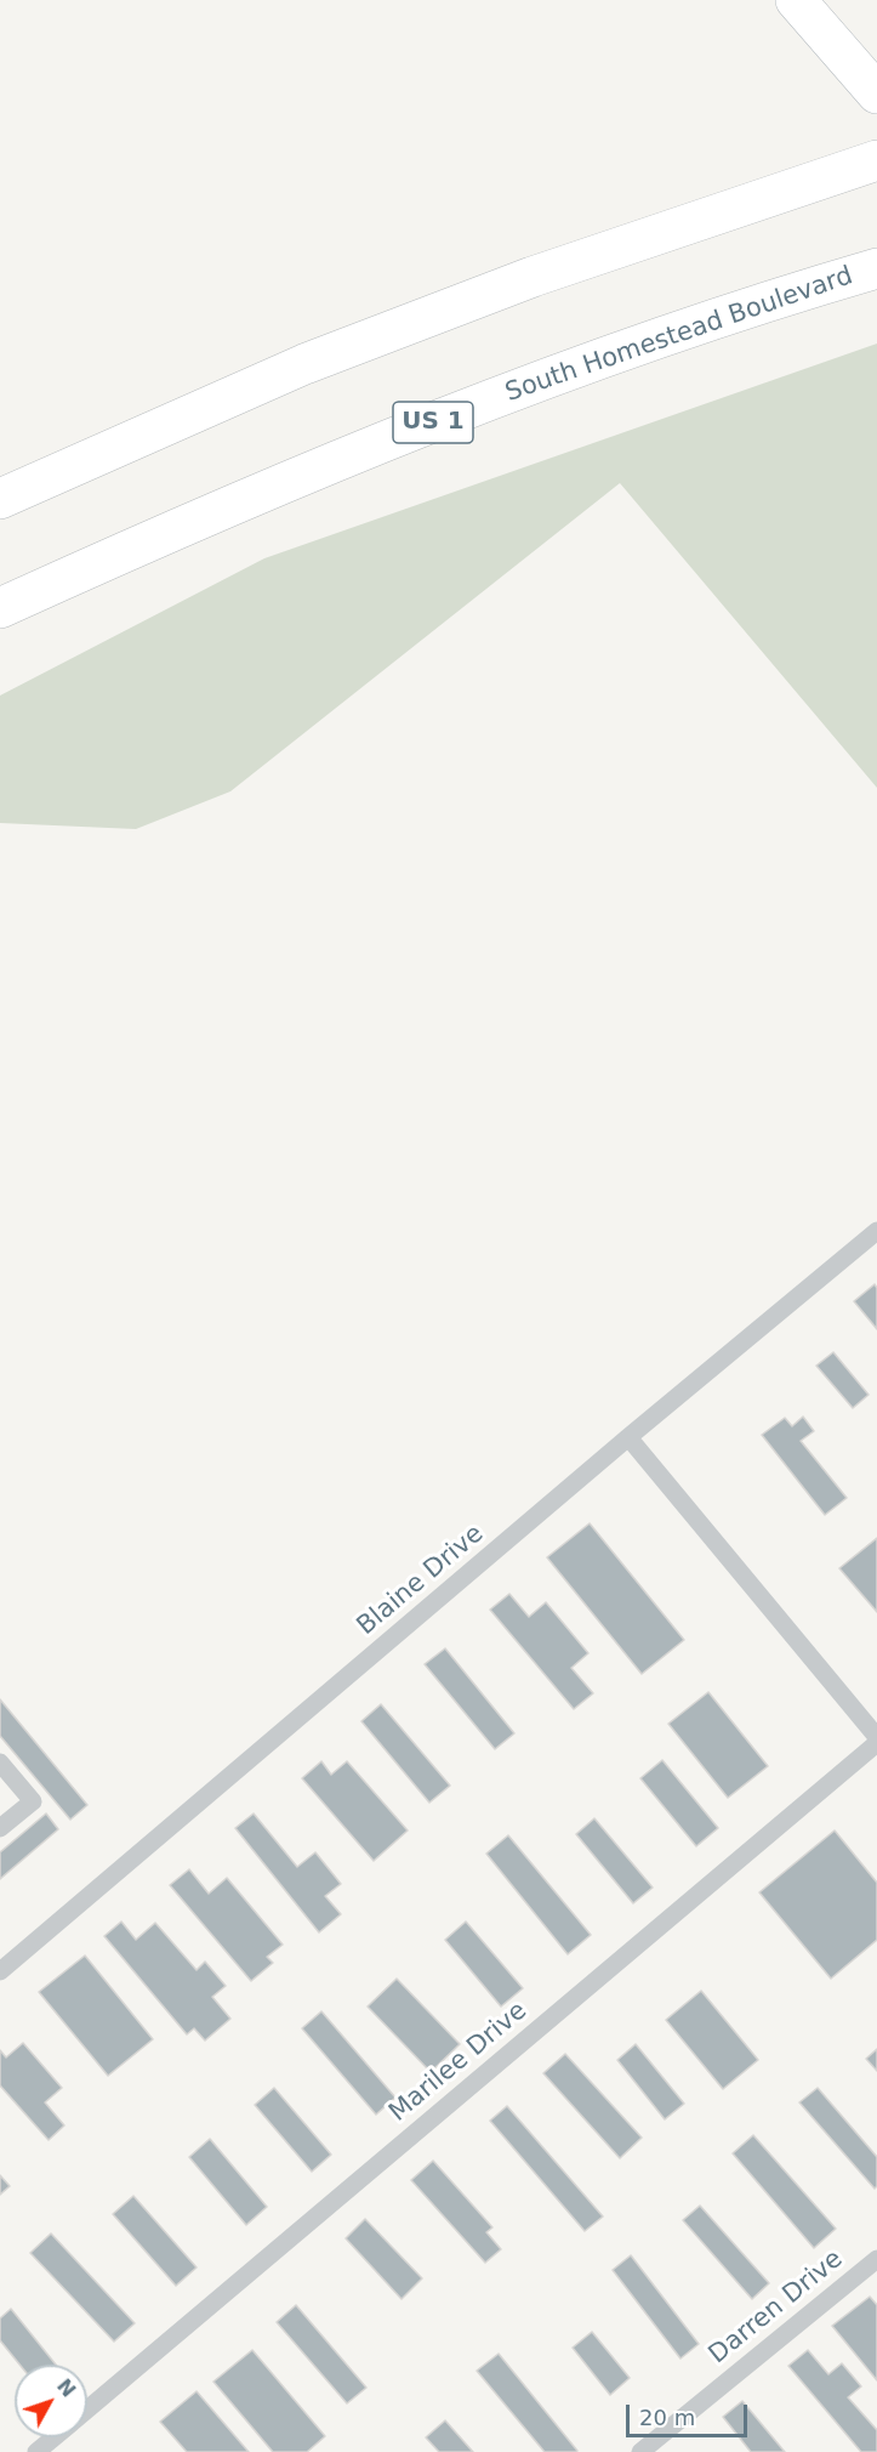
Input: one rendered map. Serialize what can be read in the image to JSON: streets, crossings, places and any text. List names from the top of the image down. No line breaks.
{"streets":{"main road":["South Homestead Boulevard","US 1"],"lane":["Blaine Drive","Marilee Drive","Darren Drive"]},"scale_bar":"20 m","north":"top right"}
